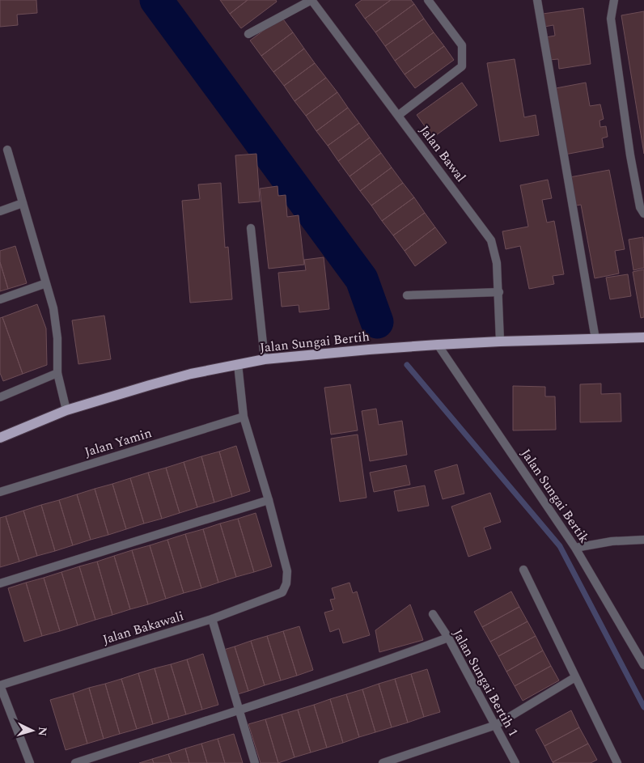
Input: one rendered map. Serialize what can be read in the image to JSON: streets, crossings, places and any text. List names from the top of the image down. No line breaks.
{"streets":{"main road":["Jalan Sungai Bertih"],"street":["Jalan Bawal","Jalan Yamin","Jalan Sungai Bertik","Jalan Bakawali","Jalan Sungai Bertih 1"]},"crossings":[["Jalan Bawal","Jalan Sungai Bertih"],["Jalan Sungai Bertih","Jalan Sungai Bertik"]],"north":"right"}
